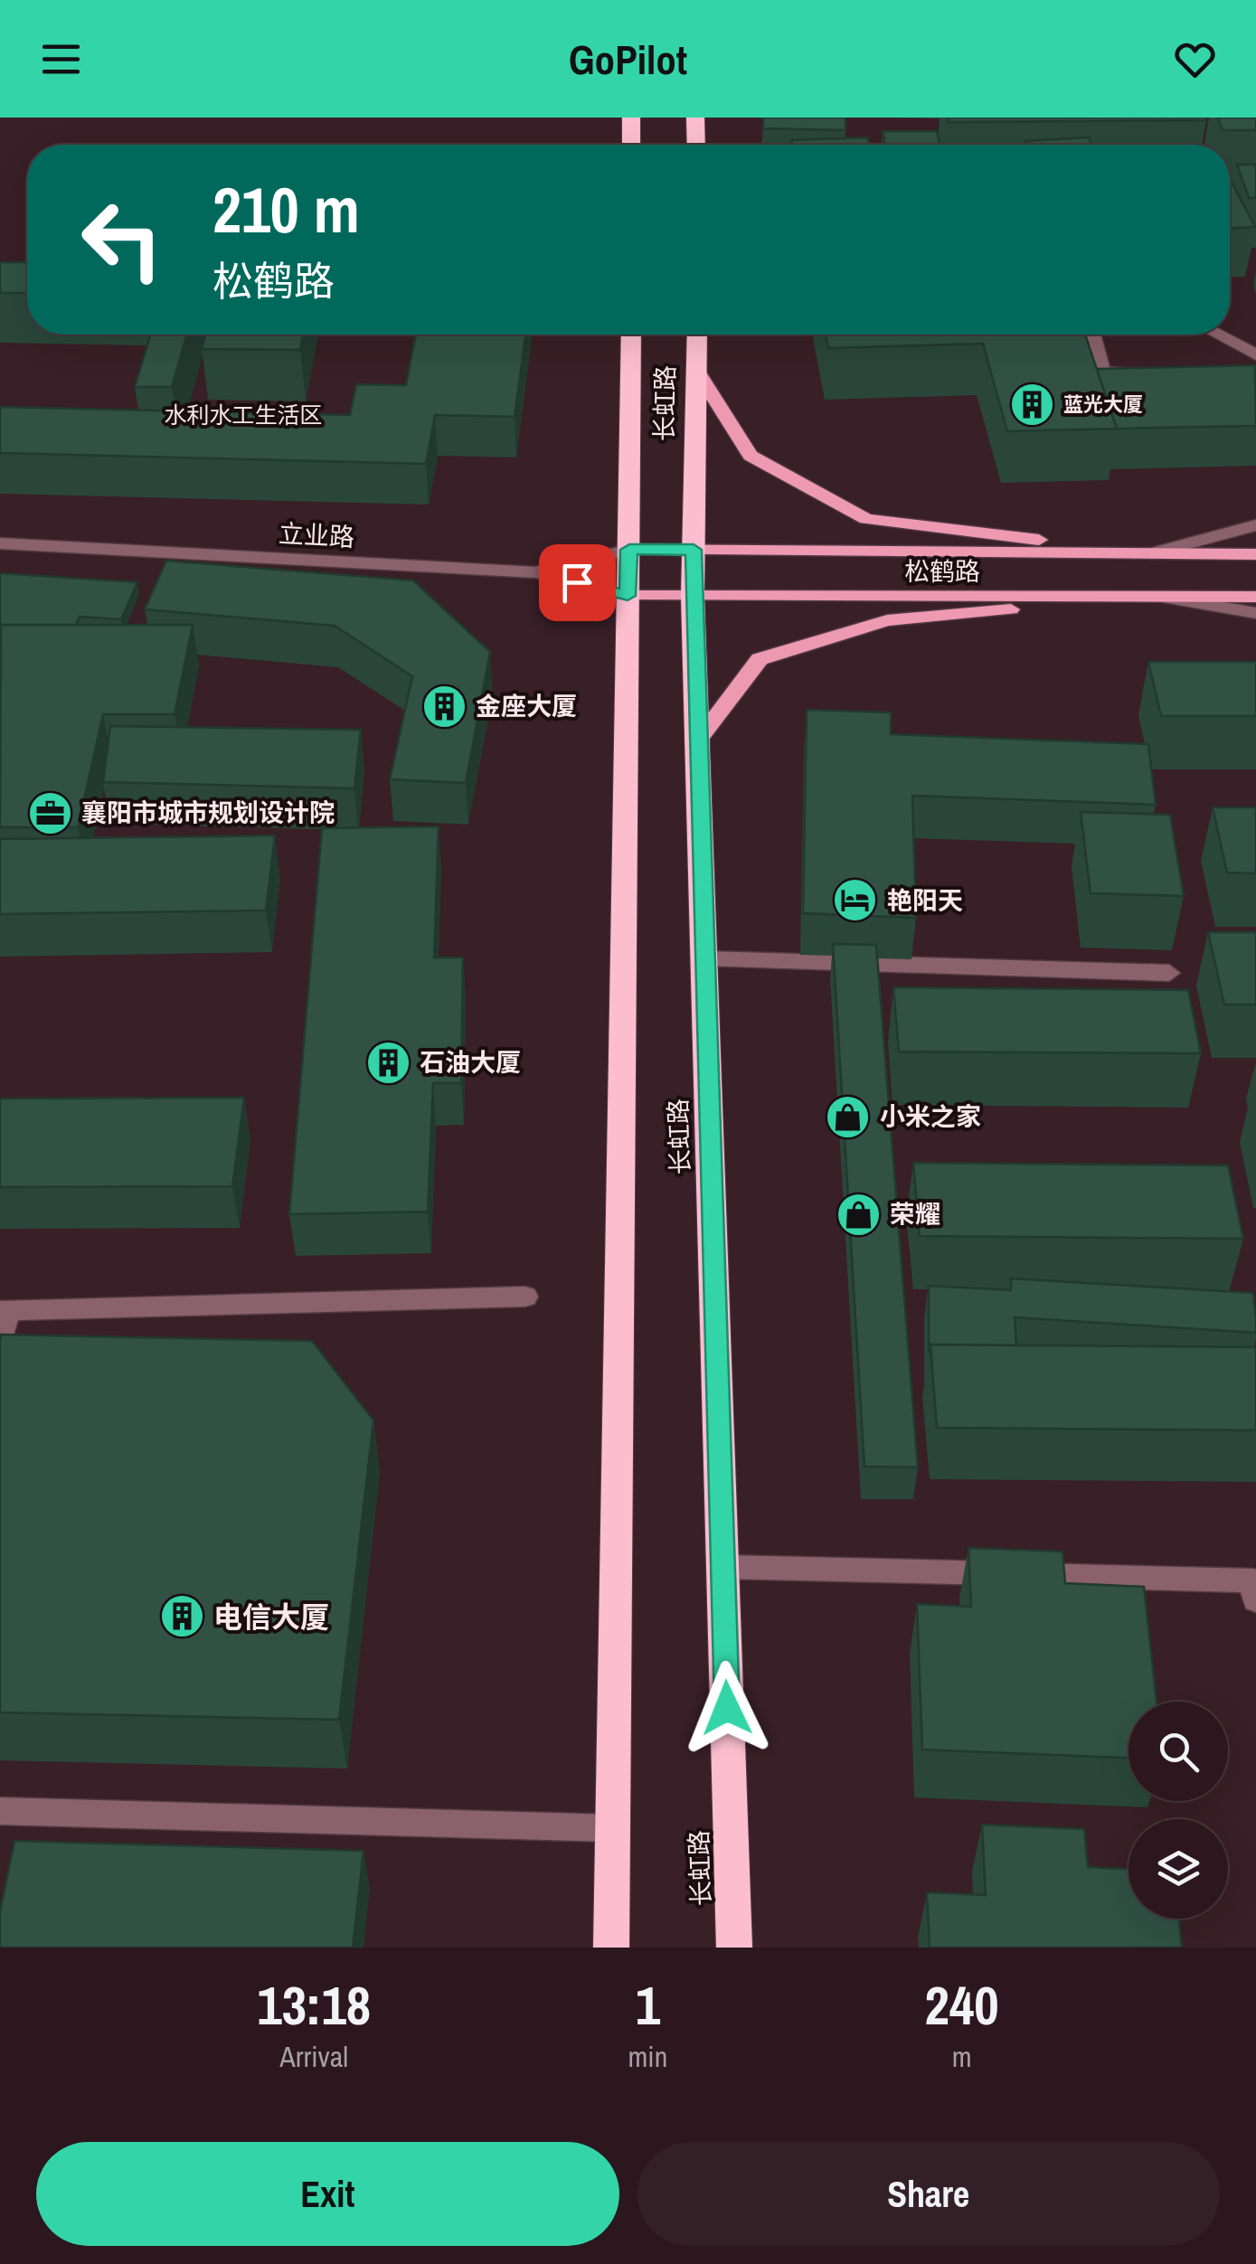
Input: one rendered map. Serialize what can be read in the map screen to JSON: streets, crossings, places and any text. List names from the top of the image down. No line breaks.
{"streets":{"highway":["长虹路"],"main road":["松鹤路"],"street":["立业路"]},"crossings":[["长虹路","立业路"],["长虹路","松鹤路"],["立业路","松鹤路"]],"districts":["水利水工生活区"],"places":{"building":["蓝光大厦","金座大厦","石油大厦","电信大厦"],"office":["襄阳市城市规划设计院"],"hotel":["艳阳天"],"shop":["小米之家","荣耀"]},"page":{"header":"GoPilot","turn":["210 m","松鹤路"],"eta":["13:18","Arrival","1","min","240","m"],"buttons":["Exit","Share"]}}
